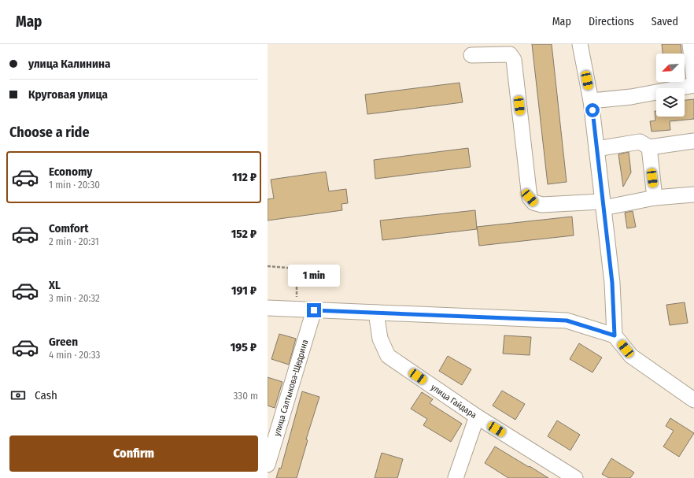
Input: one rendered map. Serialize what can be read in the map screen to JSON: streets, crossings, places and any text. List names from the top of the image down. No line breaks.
{"streets":{"street":["улица Салтыкова-Щедрина","улица Гайдара"]},"north":"bottom left","page":{"header":"Map","nav":["Map","Directions","Saved"],"banner":["улица Калинина","Круговая улица"],"heading":"Choose a ride","list":[{"name":"Economy","note":"1 min · 20:30","value":"112 ₽"},{"name":"Comfort","note":"2 min · 20:31","value":"152 ₽"},{"name":"XL","note":"3 min · 20:32","value":"191 ₽"},{"name":"Green","note":"4 min · 20:33","value":"195 ₽"}],"bubble":"1 min","pay":["Cash","330 m"],"buttons":"Confirm"}}
